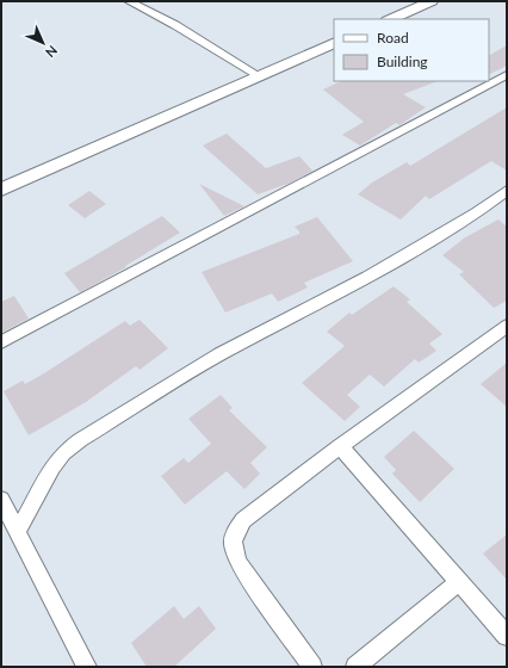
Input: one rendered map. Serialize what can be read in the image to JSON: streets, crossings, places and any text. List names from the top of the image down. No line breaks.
{"legend":["Road","Building"],"north":"bottom right"}
